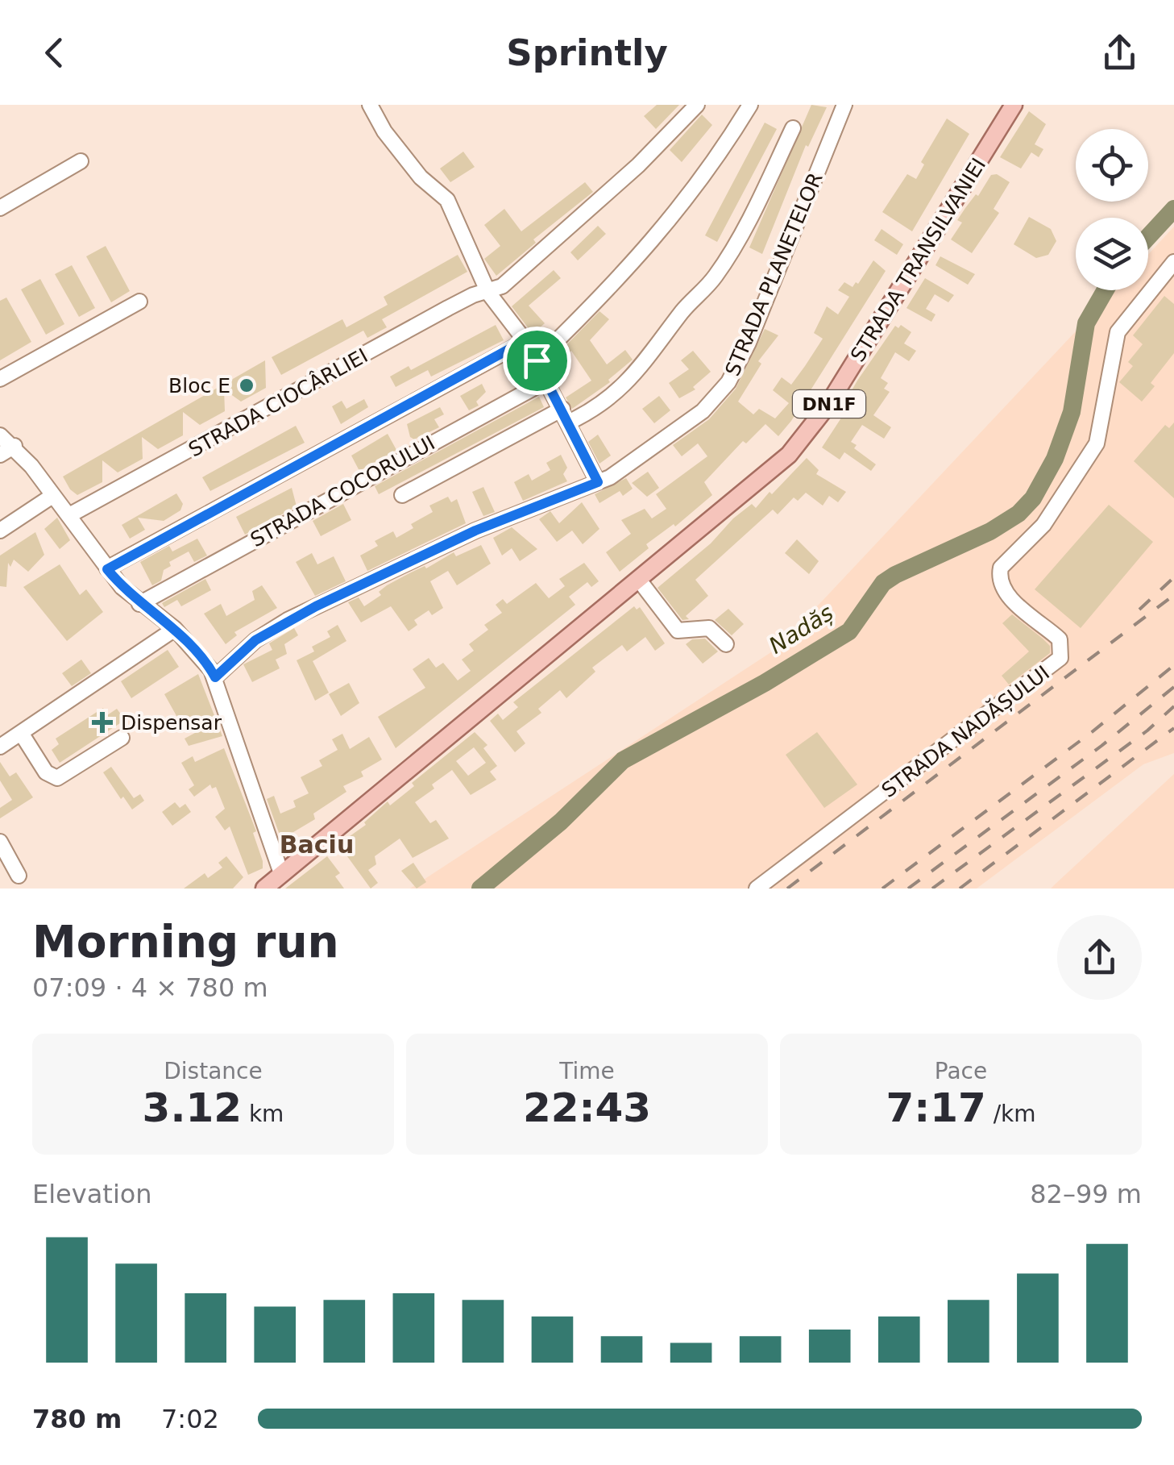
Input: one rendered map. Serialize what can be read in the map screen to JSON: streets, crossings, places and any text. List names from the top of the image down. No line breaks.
{"streets":{"main road":["STRADA TRANSILVANIEI","DN1F"],"street":["STRADA PLANETELOR","STRADA CIOCÂRLIEI","STRADA COCORULUI","STRADA NADĂȘULUI"]},"crossings":[["STRADA TRANSILVANIEI","DN1F"]],"districts":["Baciu"],"water":["Nadăș"],"places":{"other":["Bloc E"],"health":["Dispensar"]},"page":{"header":"Sprintly","heading":["Morning run","07:09 · 4 × 780 m"],"stats":[["Distance","3.12 km"],["Time","22:43"],["Pace","7:17 /km"]],"chart":["Elevation","82–99 m"],"list":[{"name":"780 m","note":"7:02"}]}}
